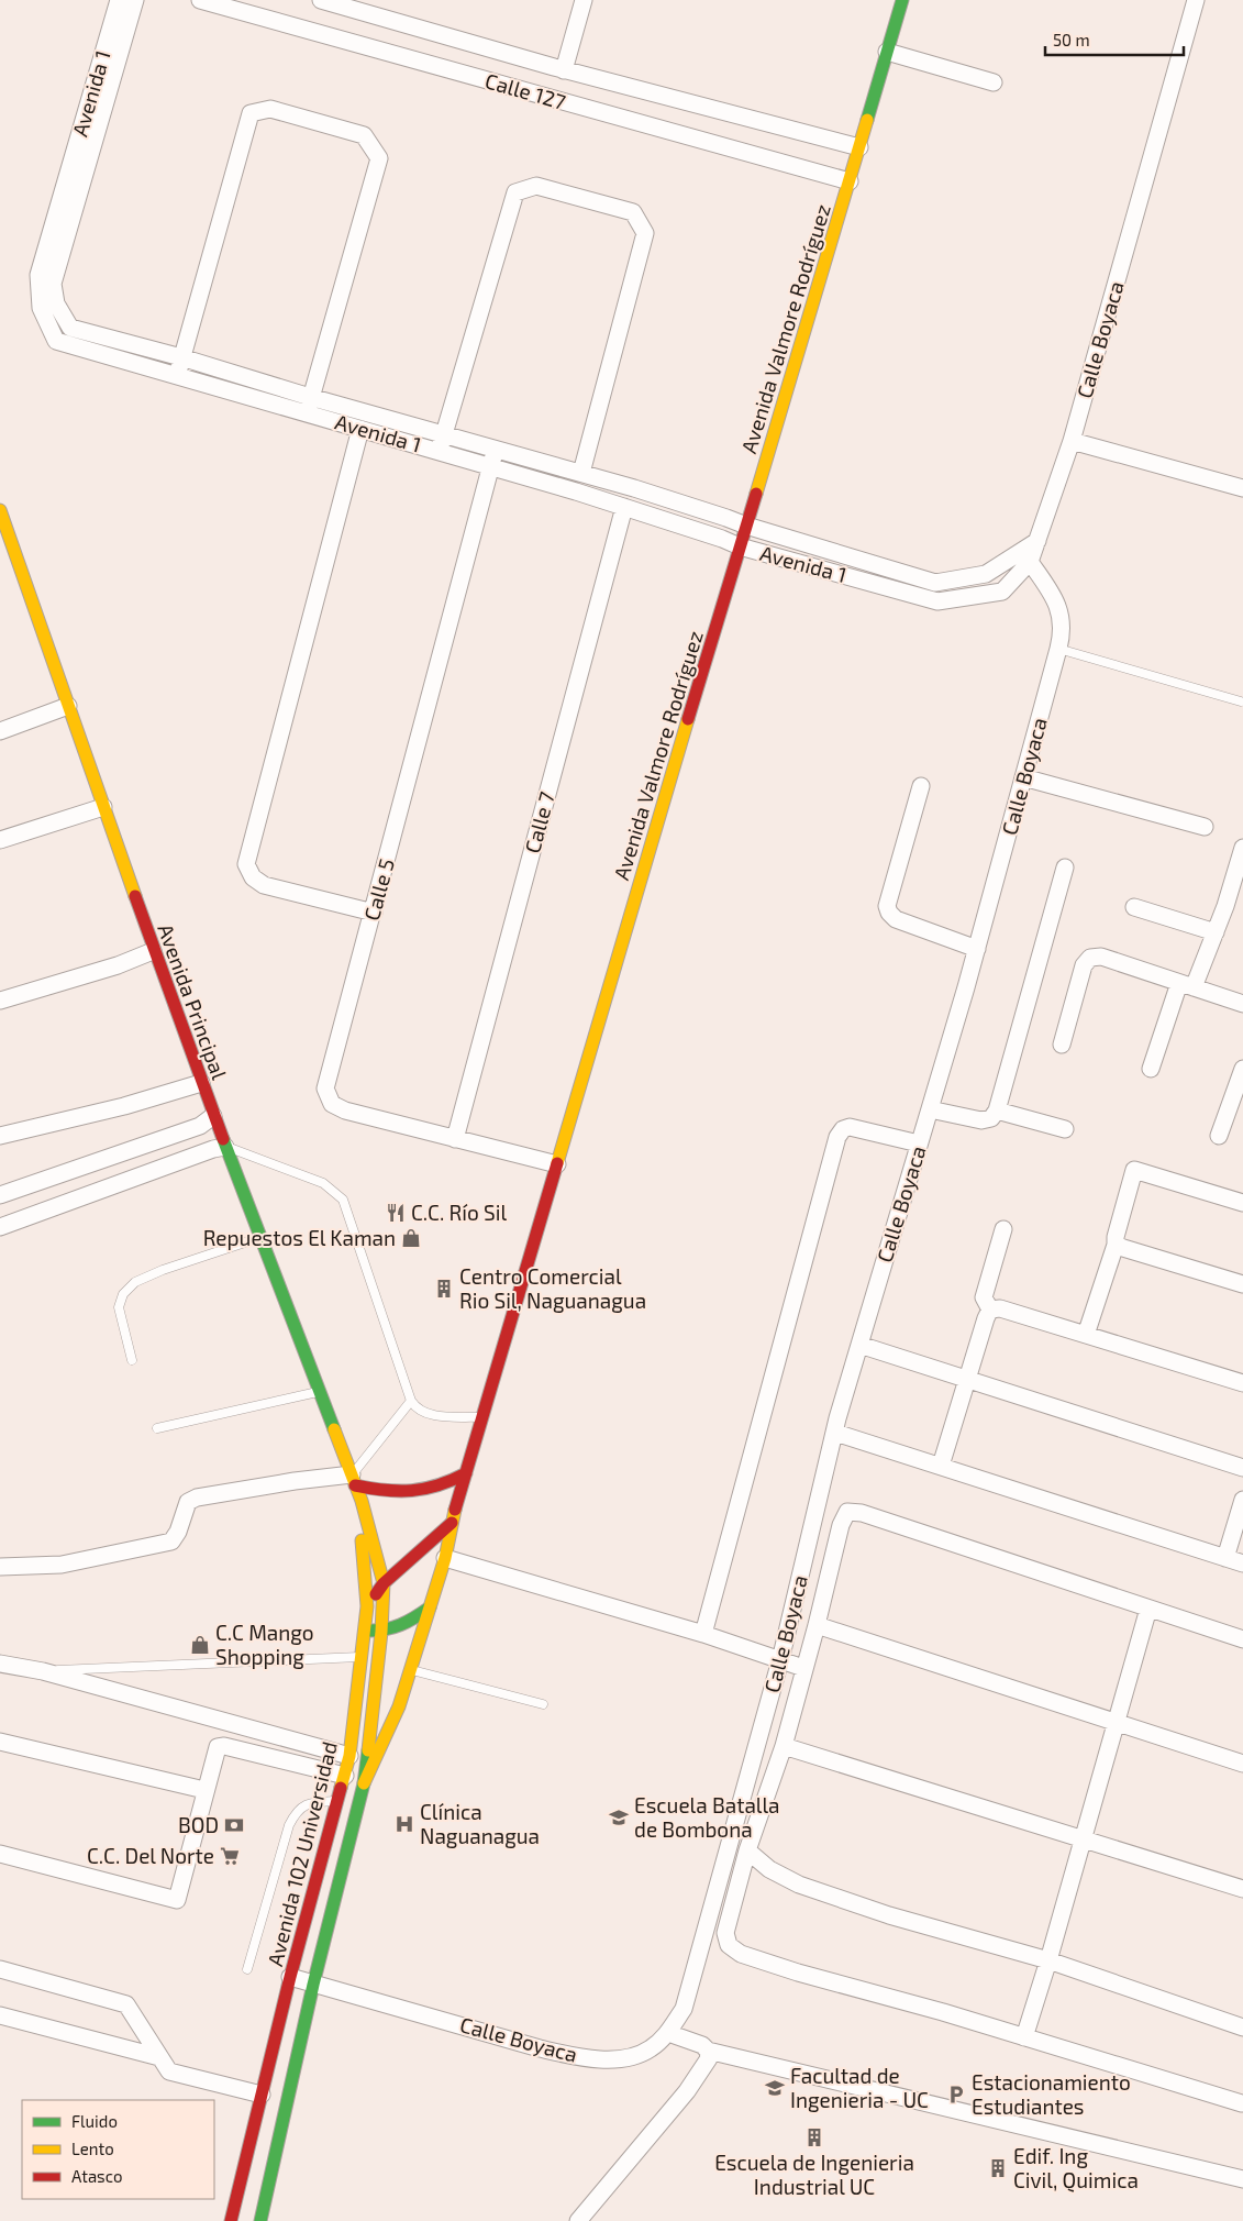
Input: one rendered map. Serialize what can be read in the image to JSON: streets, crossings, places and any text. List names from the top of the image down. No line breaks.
{"streets":{"main road":["Avenida Valmore Rodríguez","Avenida Principal","Avenida 102 Universidad"],"street":["Calle 127","Avenida 1","Calle Boyaca","Calle 7","Calle 5"]},"crossings":[["Calle 127","Avenida Valmore Rodríguez"],["Avenida 1","Avenida Valmore Rodríguez"],["Avenida 1","Calle Boyaca"],["Avenida 1","Calle 7"],["Avenida 1","Calle 5"],["Avenida Valmore Rodríguez","Calle 5"],["Avenida Valmore Rodríguez","Avenida 102 Universidad"],["Calle Boyaca","Avenida 102 Universidad"],["Calle 7","Calle 5"],["Avenida Principal","Avenida 102 Universidad"]],"places":{"restaurant":["C.C. Río Sil"],"shop":["Repuestos El Kaman","C.C Mango Shopping"],"building":["Centro Comercial Rio Sil, Naguanagua","Escuela de Ingenieria Industrial UC","Edif. Ing Civil, Quimica"],"school or university":["Escuela Batalla de Bombona","Facultad de Ingenieria - UC"],"hospital":["Clínica Naguanagua"],"bank":["BOD"],"supermarket":["C.C. Del Norte"],"parking":["Estacionamiento Estudiantes"]},"legend":["Fluido","Lento","Atasco"],"scale_bar":"50 m"}
